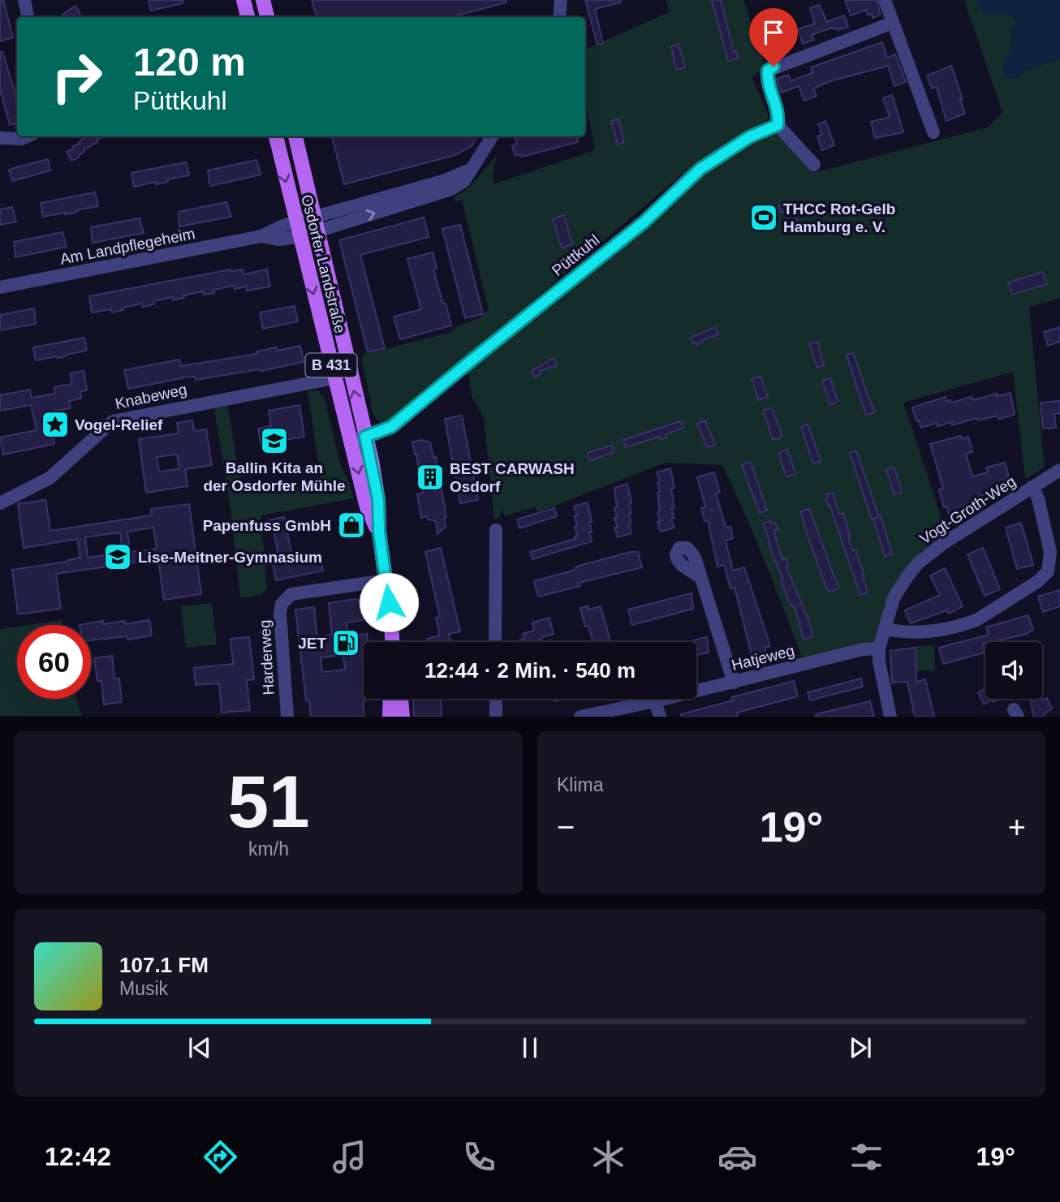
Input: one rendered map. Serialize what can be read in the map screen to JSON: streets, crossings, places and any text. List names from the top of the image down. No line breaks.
{"streets":{"main road":["Osdorfer Landstraße","B 431"],"street":["Am Landpflegeheim","Püttkuhl","Knabeweg","Vogt-Groth-Weg","Harderweg","Hatjeweg"]},"crossings":[["Am Landpflegeheim","Osdorfer Landstraße"],["Püttkuhl","Osdorfer Landstraße"],["Osdorfer Landstraße","Knabeweg"],["Osdorfer Landstraße","Harderweg"],["Vogt-Groth-Weg","Hatjeweg"]],"places":{"sports":["THCC Rot-Gelb Hamburg e. V."],"place":["Vogel-Relief"],"school or university":["Ballin Kita an der Osdorfer Mühle","Lise-Meitner-Gymnasium"],"building":["BEST CARWASH Osdorf"],"shop":["Papenfuss GmbH"],"fuel station":["JET"]},"page":{"turn":["120 m","Püttkuhl"],"limit":"60","trip":"12:44 · 2 Min. · 540 m","tile":[["51","km/h"],"Klima"],"heat":["−","19°","+"],"song":["107.1 FM","Musik"],"tabs":["12:42","19°"]}}
